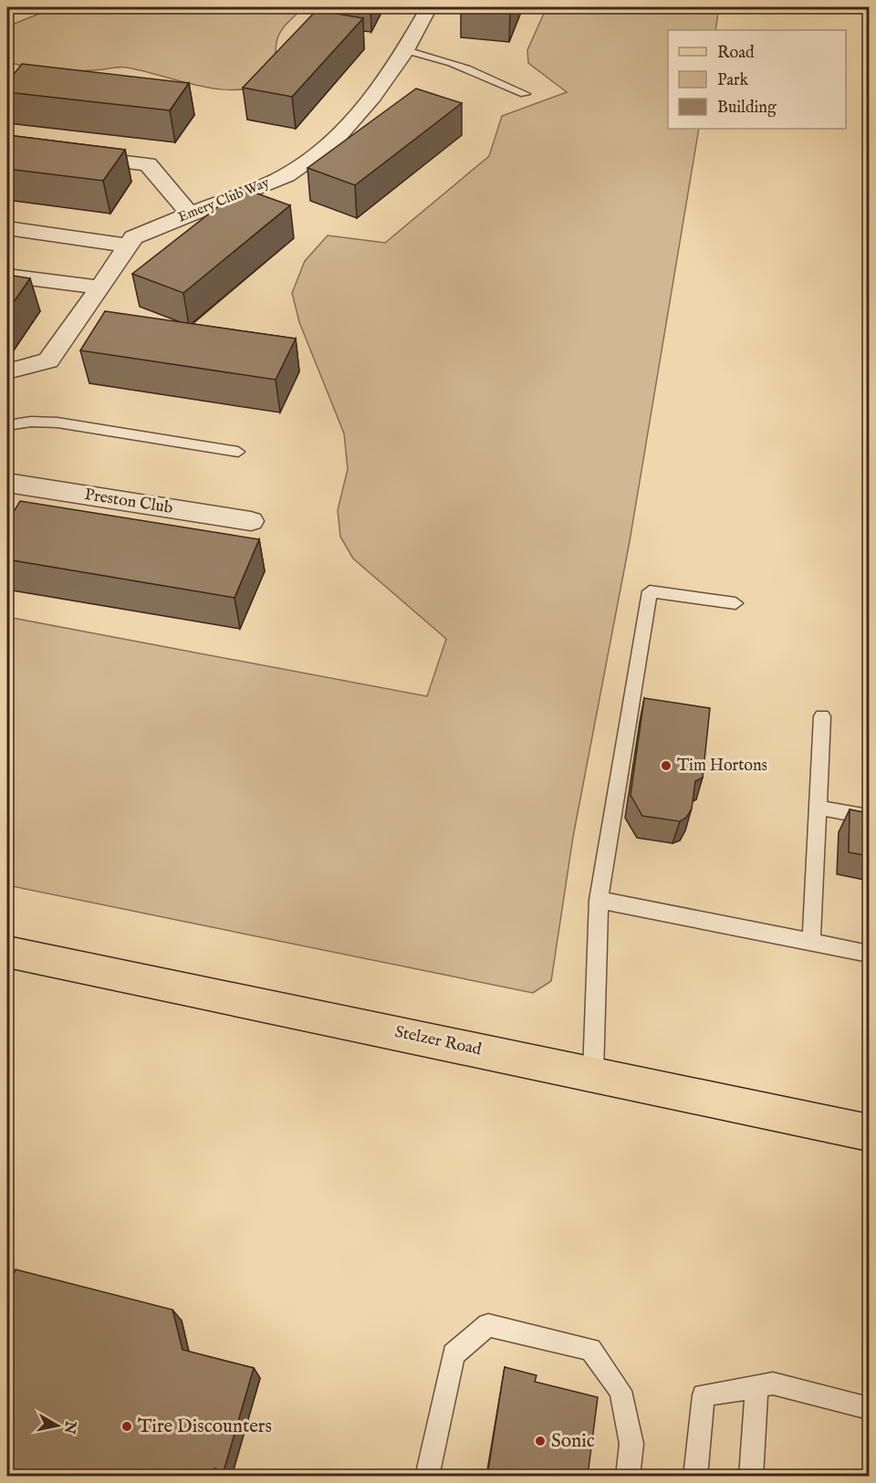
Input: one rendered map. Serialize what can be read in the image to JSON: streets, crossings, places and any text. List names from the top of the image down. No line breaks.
{"streets":{"main road":["Stelzer Road"],"street":["Emery Club Way","Preston Club"]},"places":["Tim Hortons","Tire Discounters","Sonic"],"legend":["Road","Park","Building"],"north":"right"}
